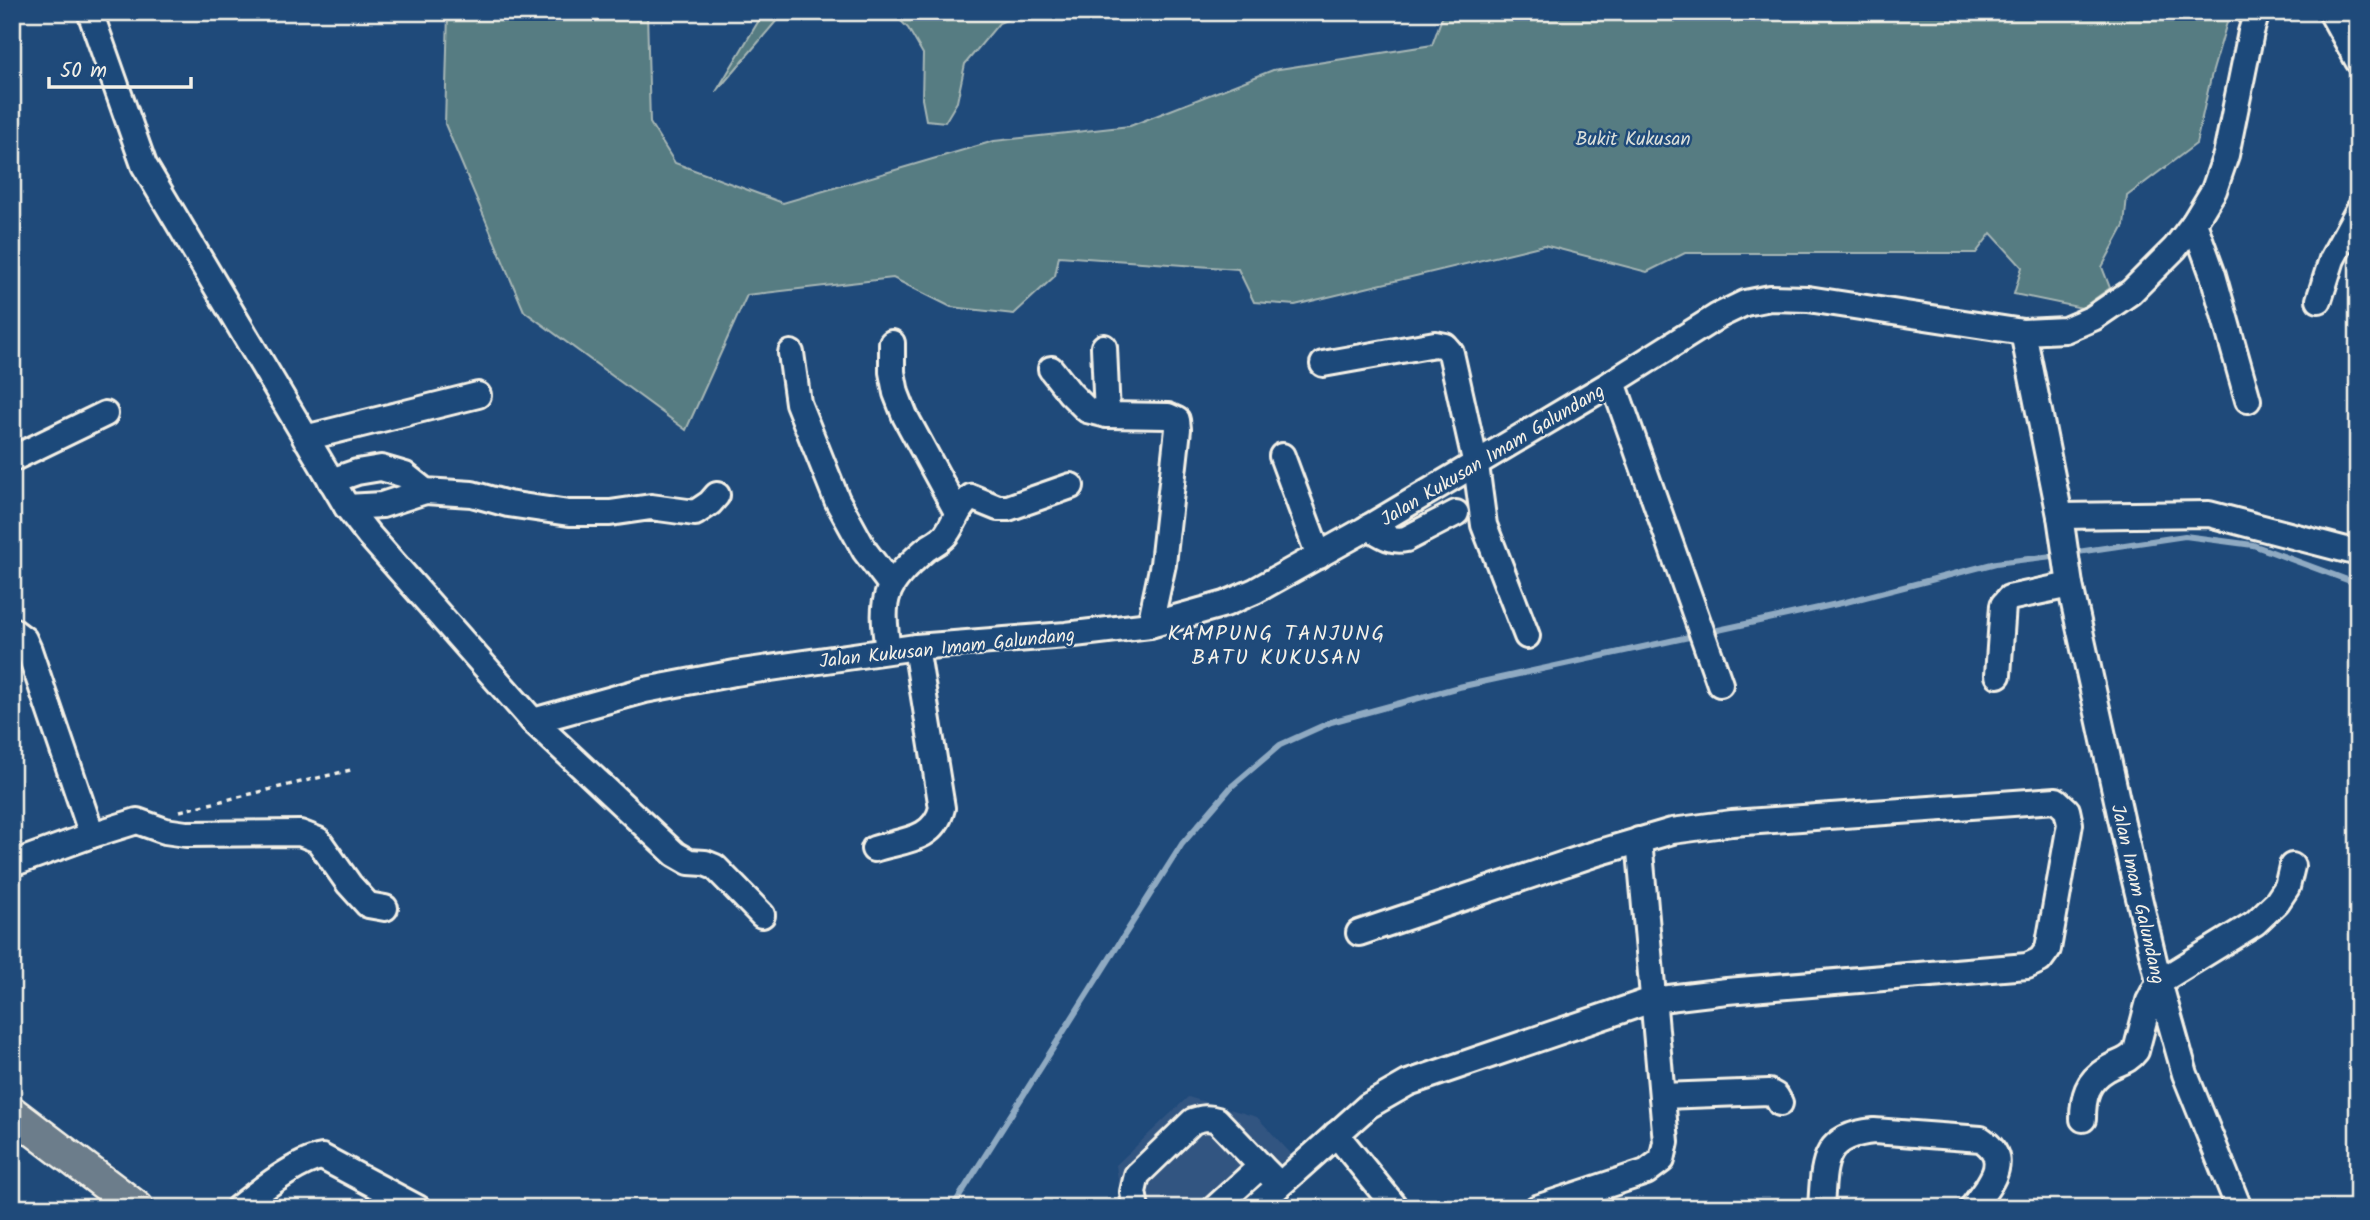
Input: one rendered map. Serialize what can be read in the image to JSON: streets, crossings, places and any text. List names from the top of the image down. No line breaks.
{"streets":{"street":["Jalan Kukusan Imam Galundang","Jalan Imam Galundang"]},"crossings":[["Jalan Kukusan Imam Galundang","Jalan Imam Galundang"]],"districts":["KAMPUNG TANJUNG BATU KUKUSAN"],"parks":["Bukit Kukusan"],"scale_bar":"50 m"}
